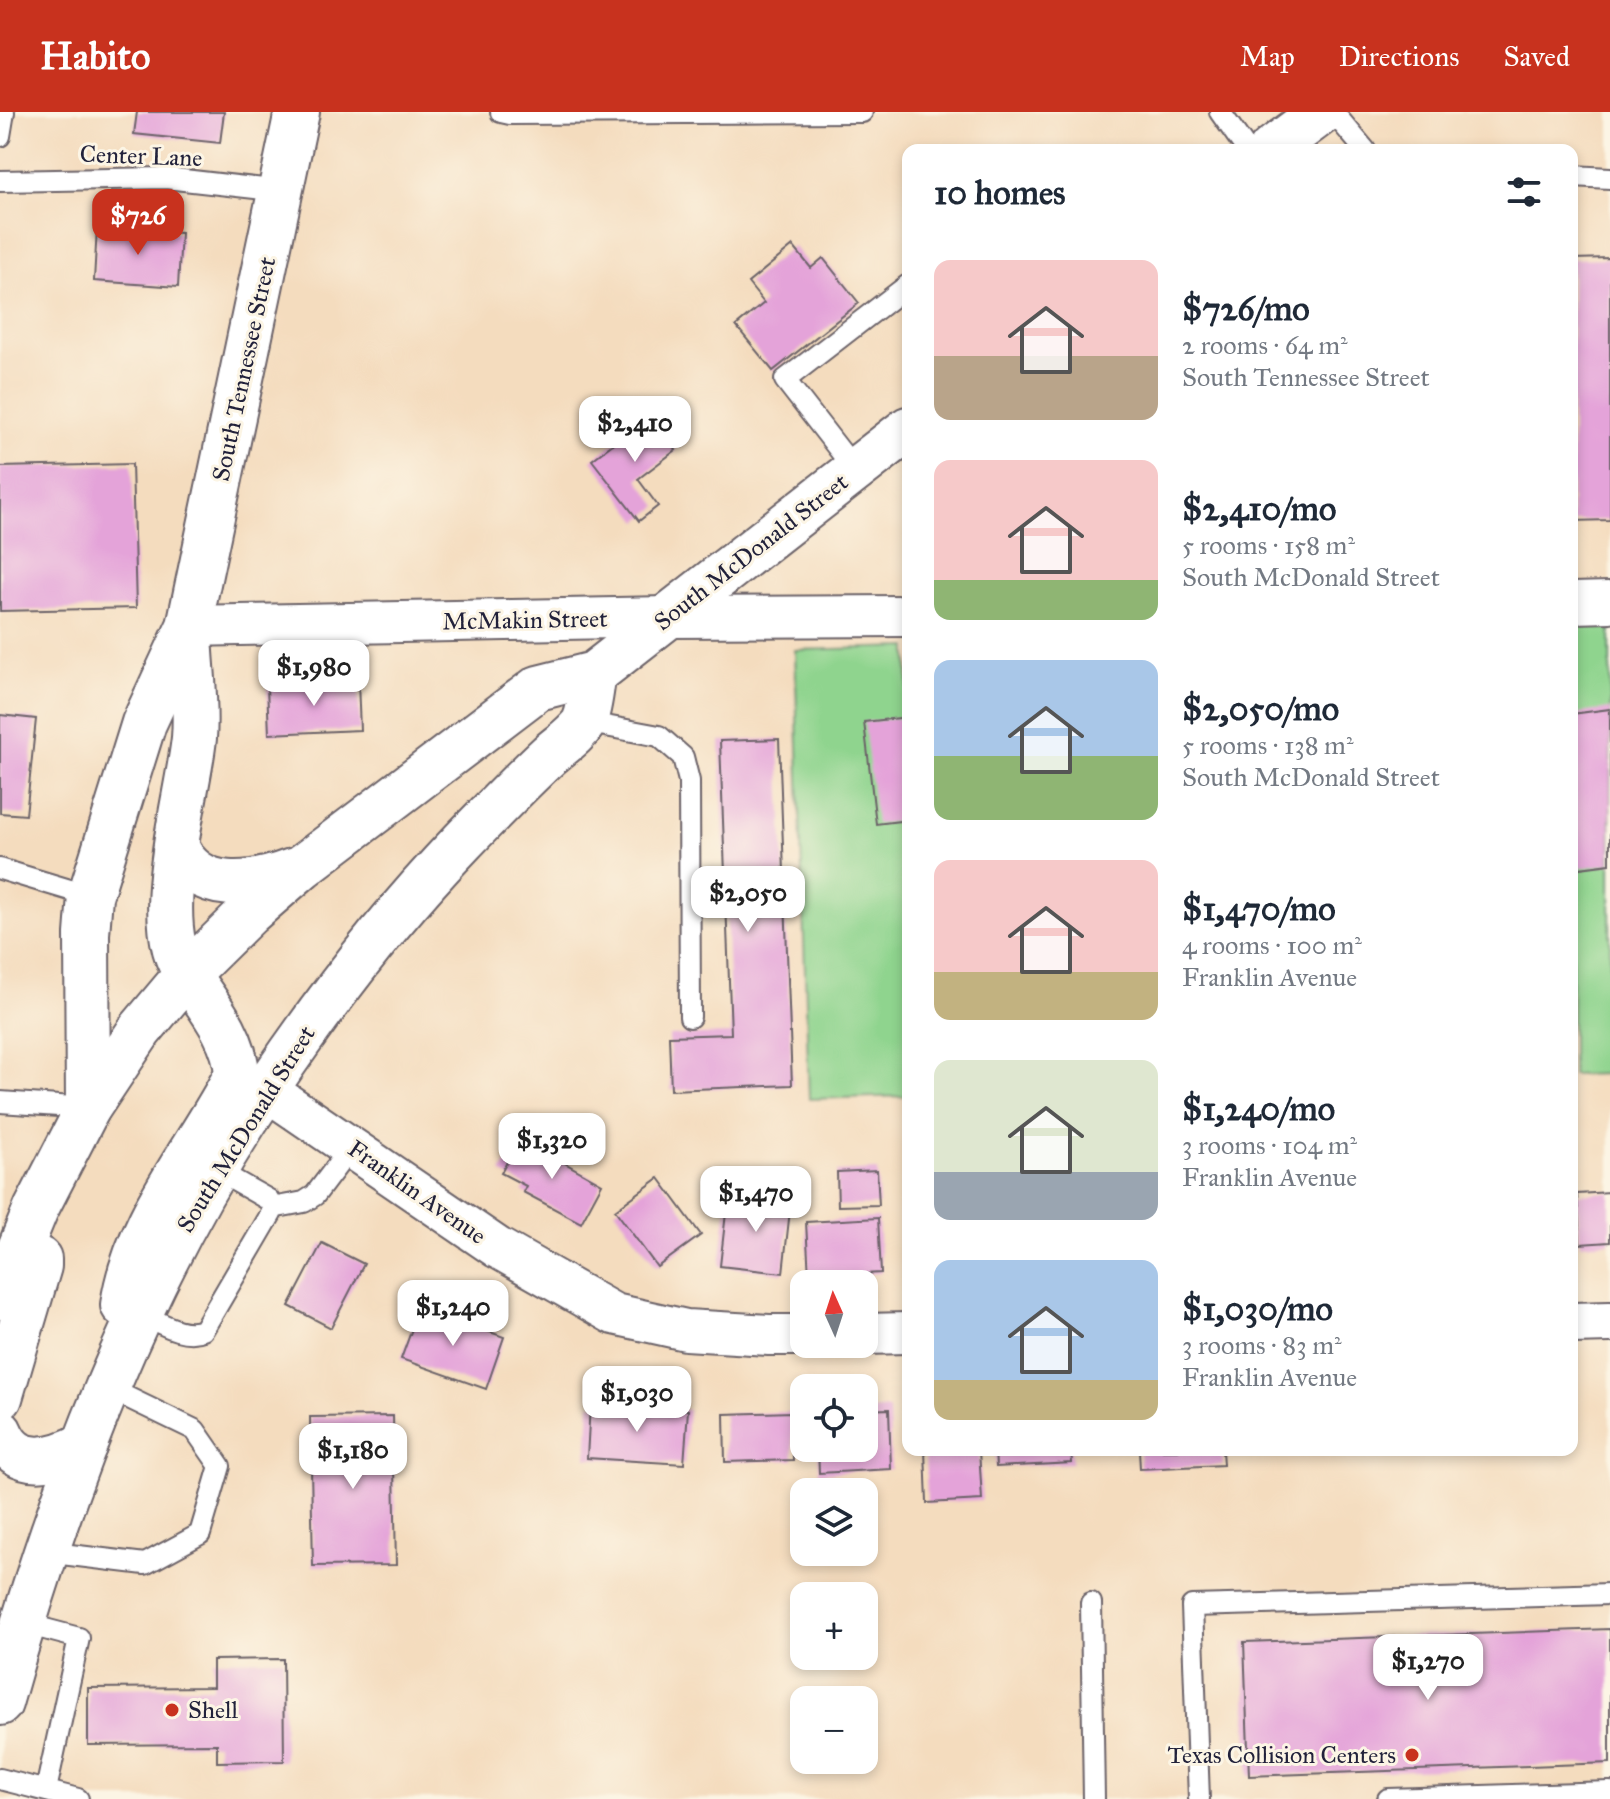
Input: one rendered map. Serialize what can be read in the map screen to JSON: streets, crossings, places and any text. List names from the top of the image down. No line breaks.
{"streets":{"main road":["South Tennessee Street","South McDonald Street"],"street":["McMakin Street","Franklin Avenue"],"lane":["Center Lane"]},"crossings":[["Center Lane","South Tennessee Street"],["South Tennessee Street","South McDonald Street"],["South Tennessee Street","McMakin Street"],["South McDonald Street","McMakin Street"],["South McDonald Street","Franklin Avenue"]],"places":["Shell","Texas Collision Centers"],"north":"top","page":{"header":"Habito","nav":["Map","Directions","Saved"],"heading":"10 homes","price":["$726","$2,410","$1,980","$2,050","$1,320","$1,470","$1,240","$1,030","$1,180","$1,270"],"list":[{"name":"$726/mo","note":"2 rooms · 64 m² · South Tennessee Street"},{"name":"$2,410/mo","note":"5 rooms · 158 m² · South McDonald Street"},{"name":"$2,050/mo","note":"5 rooms · 138 m² · South McDonald Street"},{"name":"$1,470/mo","note":"4 rooms · 100 m² · Franklin Avenue"},{"name":"$1,240/mo","note":"3 rooms · 104 m² · Franklin Avenue"},{"name":"$1,030/mo","note":"3 rooms · 83 m² · Franklin Avenue"}],"map_buttons":["+","−"]}}
